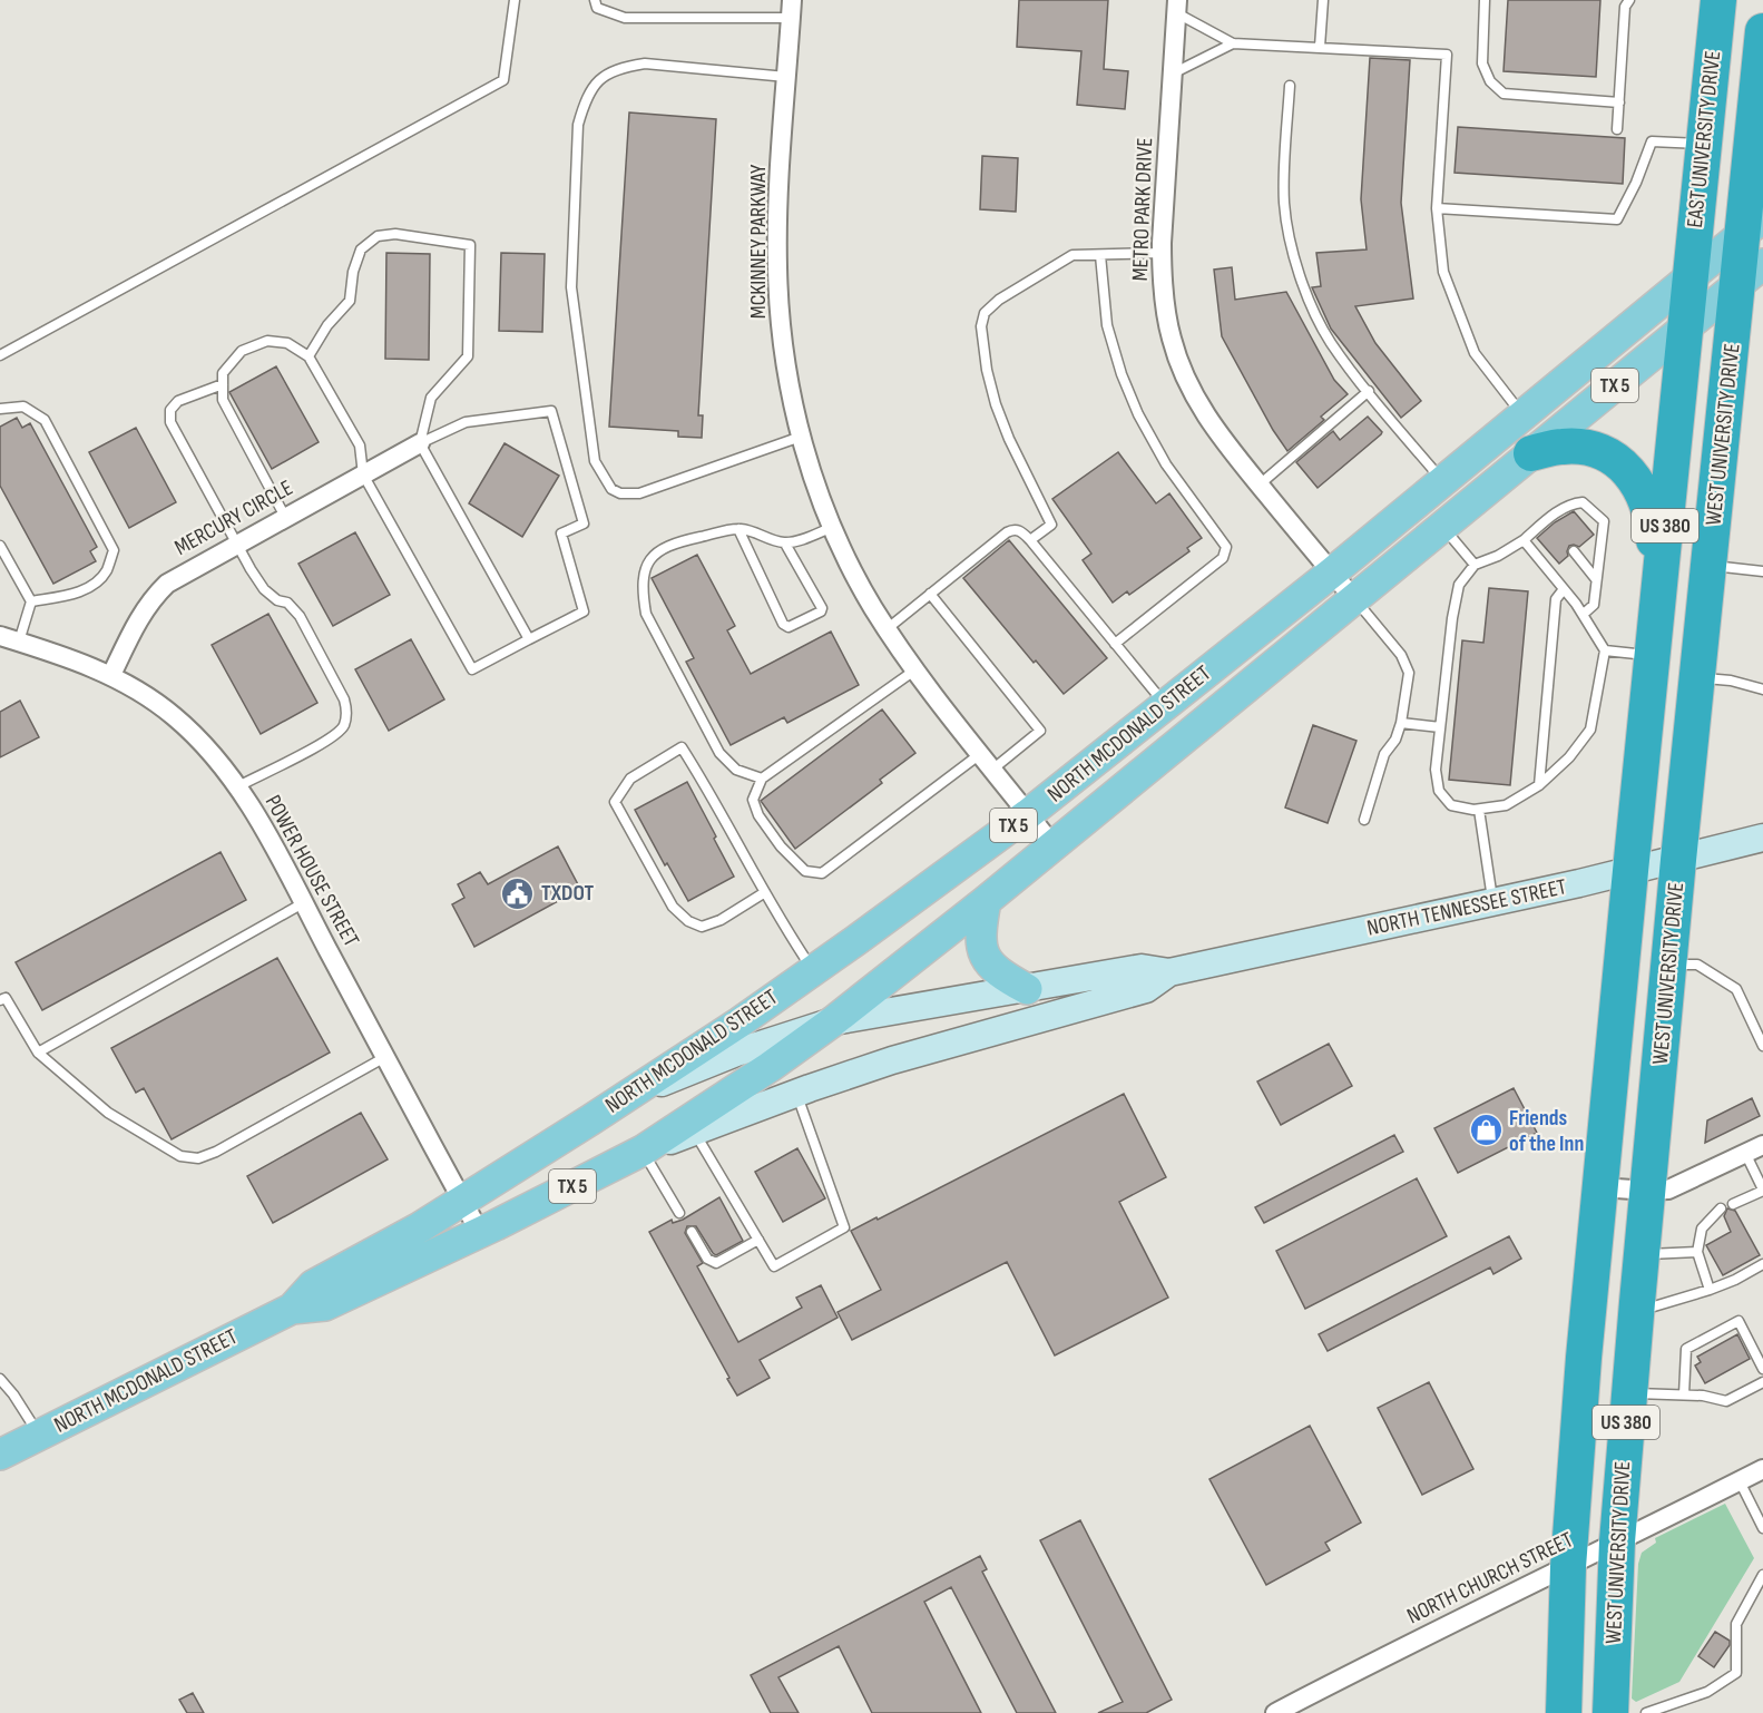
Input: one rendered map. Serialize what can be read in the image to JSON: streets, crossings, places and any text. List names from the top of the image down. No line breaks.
{"streets":{"highway":["EAST UNIVERSITY DRIVE","WEST UNIVERSITY DRIVE","US 380"],"main road":["TX 5","NORTH MCDONALD STREET"],"street":["METRO PARK DRIVE","MCKINNEY PARKWAY","MERCURY CIRCLE","POWER HOUSE STREET","NORTH TENNESSEE STREET","NORTH CHURCH STREET"]},"crossings":[["EAST UNIVERSITY DRIVE","US 380"],["EAST UNIVERSITY DRIVE","NORTH MCDONALD STREET"],["METRO PARK DRIVE","NORTH MCDONALD STREET"],["MCKINNEY PARKWAY","NORTH MCDONALD STREET"],["WEST UNIVERSITY DRIVE","US 380"],["WEST UNIVERSITY DRIVE","NORTH MCDONALD STREET"],["WEST UNIVERSITY DRIVE","NORTH TENNESSEE STREET"],["WEST UNIVERSITY DRIVE","NORTH CHURCH STREET"],["MERCURY CIRCLE","POWER HOUSE STREET"],["US 380","NORTH MCDONALD STREET"],["US 380","NORTH TENNESSEE STREET"],["US 380","NORTH CHURCH STREET"],["NORTH MCDONALD STREET","POWER HOUSE STREET"]],"places":{"public building":["TXDOT"],"shop":["Friends of the Inn"]}}
